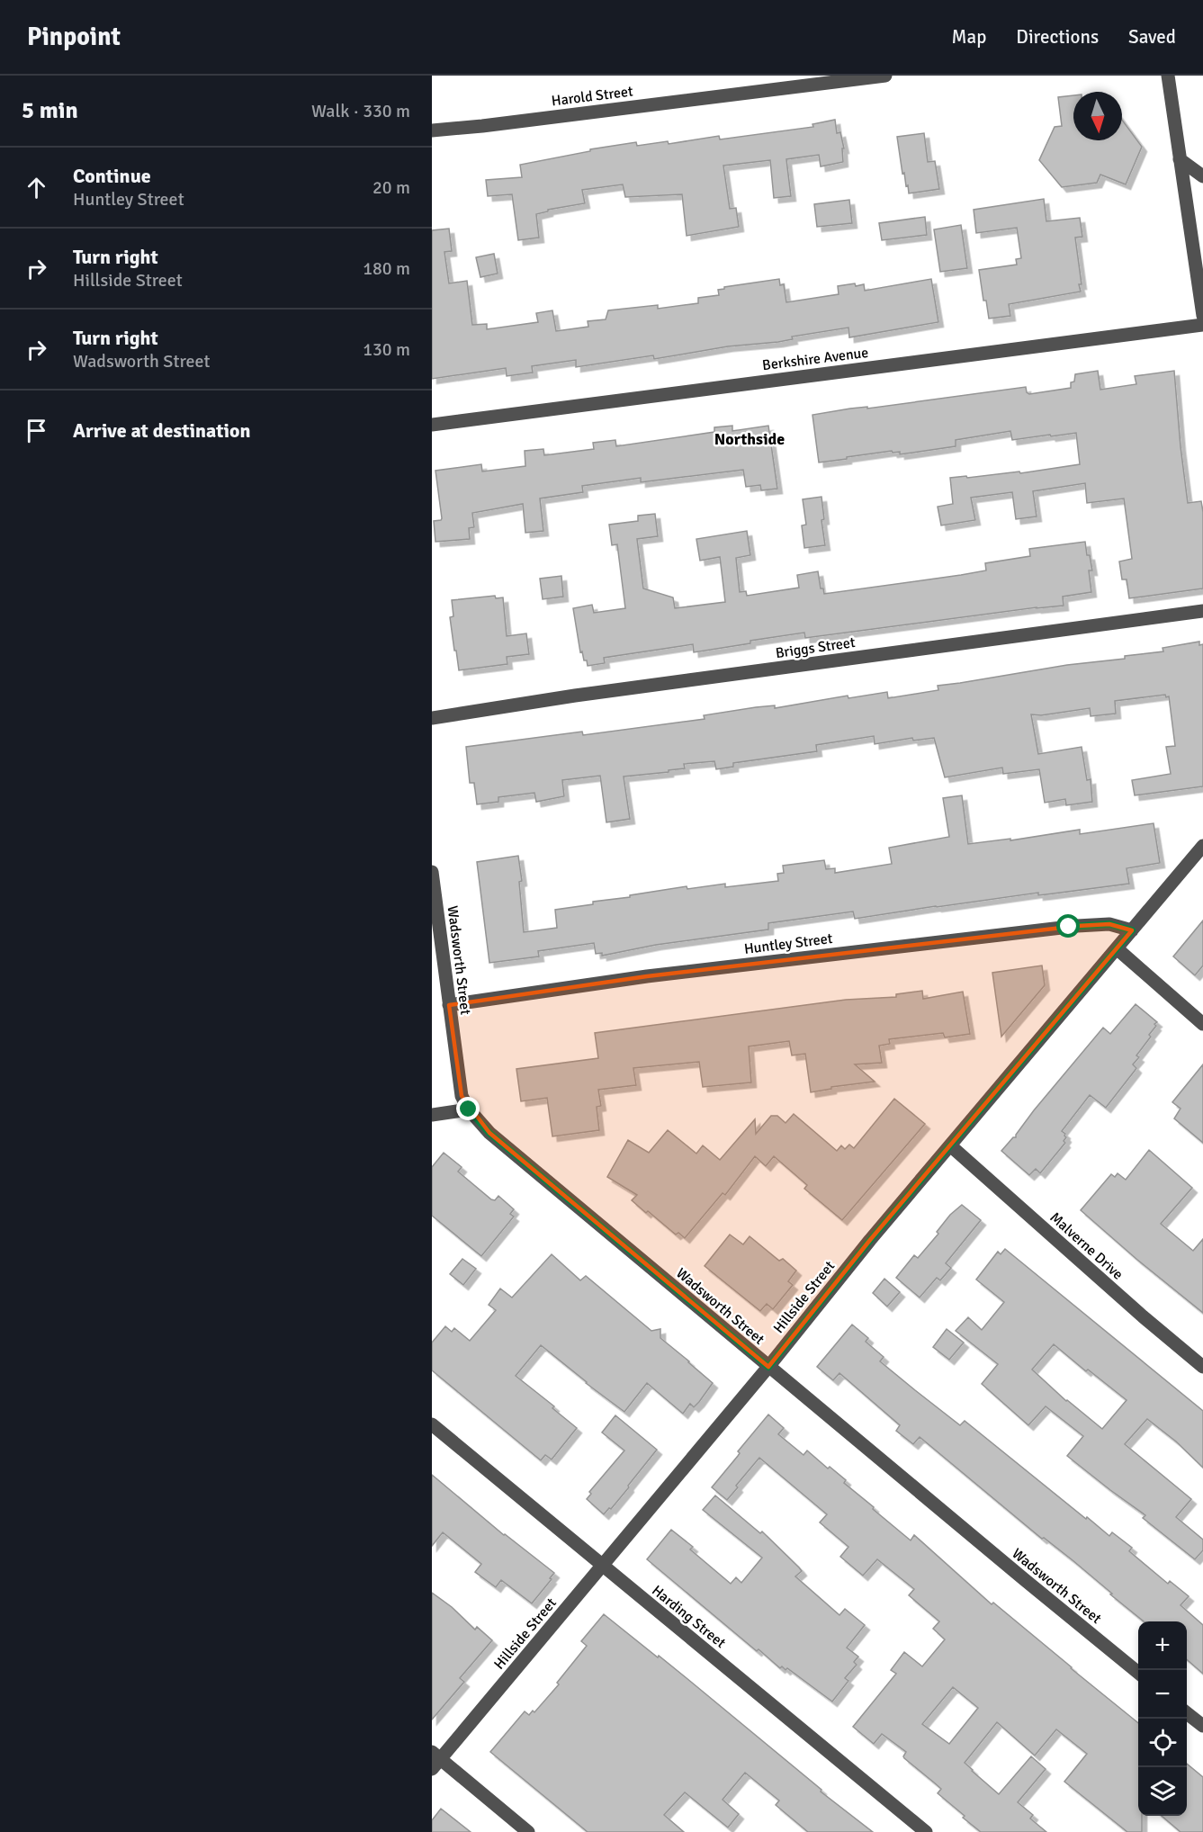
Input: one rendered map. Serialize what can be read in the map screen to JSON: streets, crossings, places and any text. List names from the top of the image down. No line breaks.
{"streets":{"street":["Harold Street","Berkshire Avenue","Briggs Street","Huntley Street","Wadsworth Street","Malverne Drive","Hillside Street","Harding Street"]},"crossings":[["Huntley Street","Wadsworth Street"],["Huntley Street","Hillside Street"],["Wadsworth Street","Hillside Street"],["Malverne Drive","Hillside Street"],["Hillside Street","Harding Street"]],"districts":["Northside"],"north":"bottom","page":{"header":"Pinpoint","nav":["Map","Directions","Saved"],"heading":["5 min","Walk · 330 m"],"list":[["Continue","Huntley Street","20 m"],["Turn right","Hillside Street","180 m"],["Turn right","Wadsworth Street","130 m"],"Arrive at destination"],"map_buttons":["+","−"]}}
